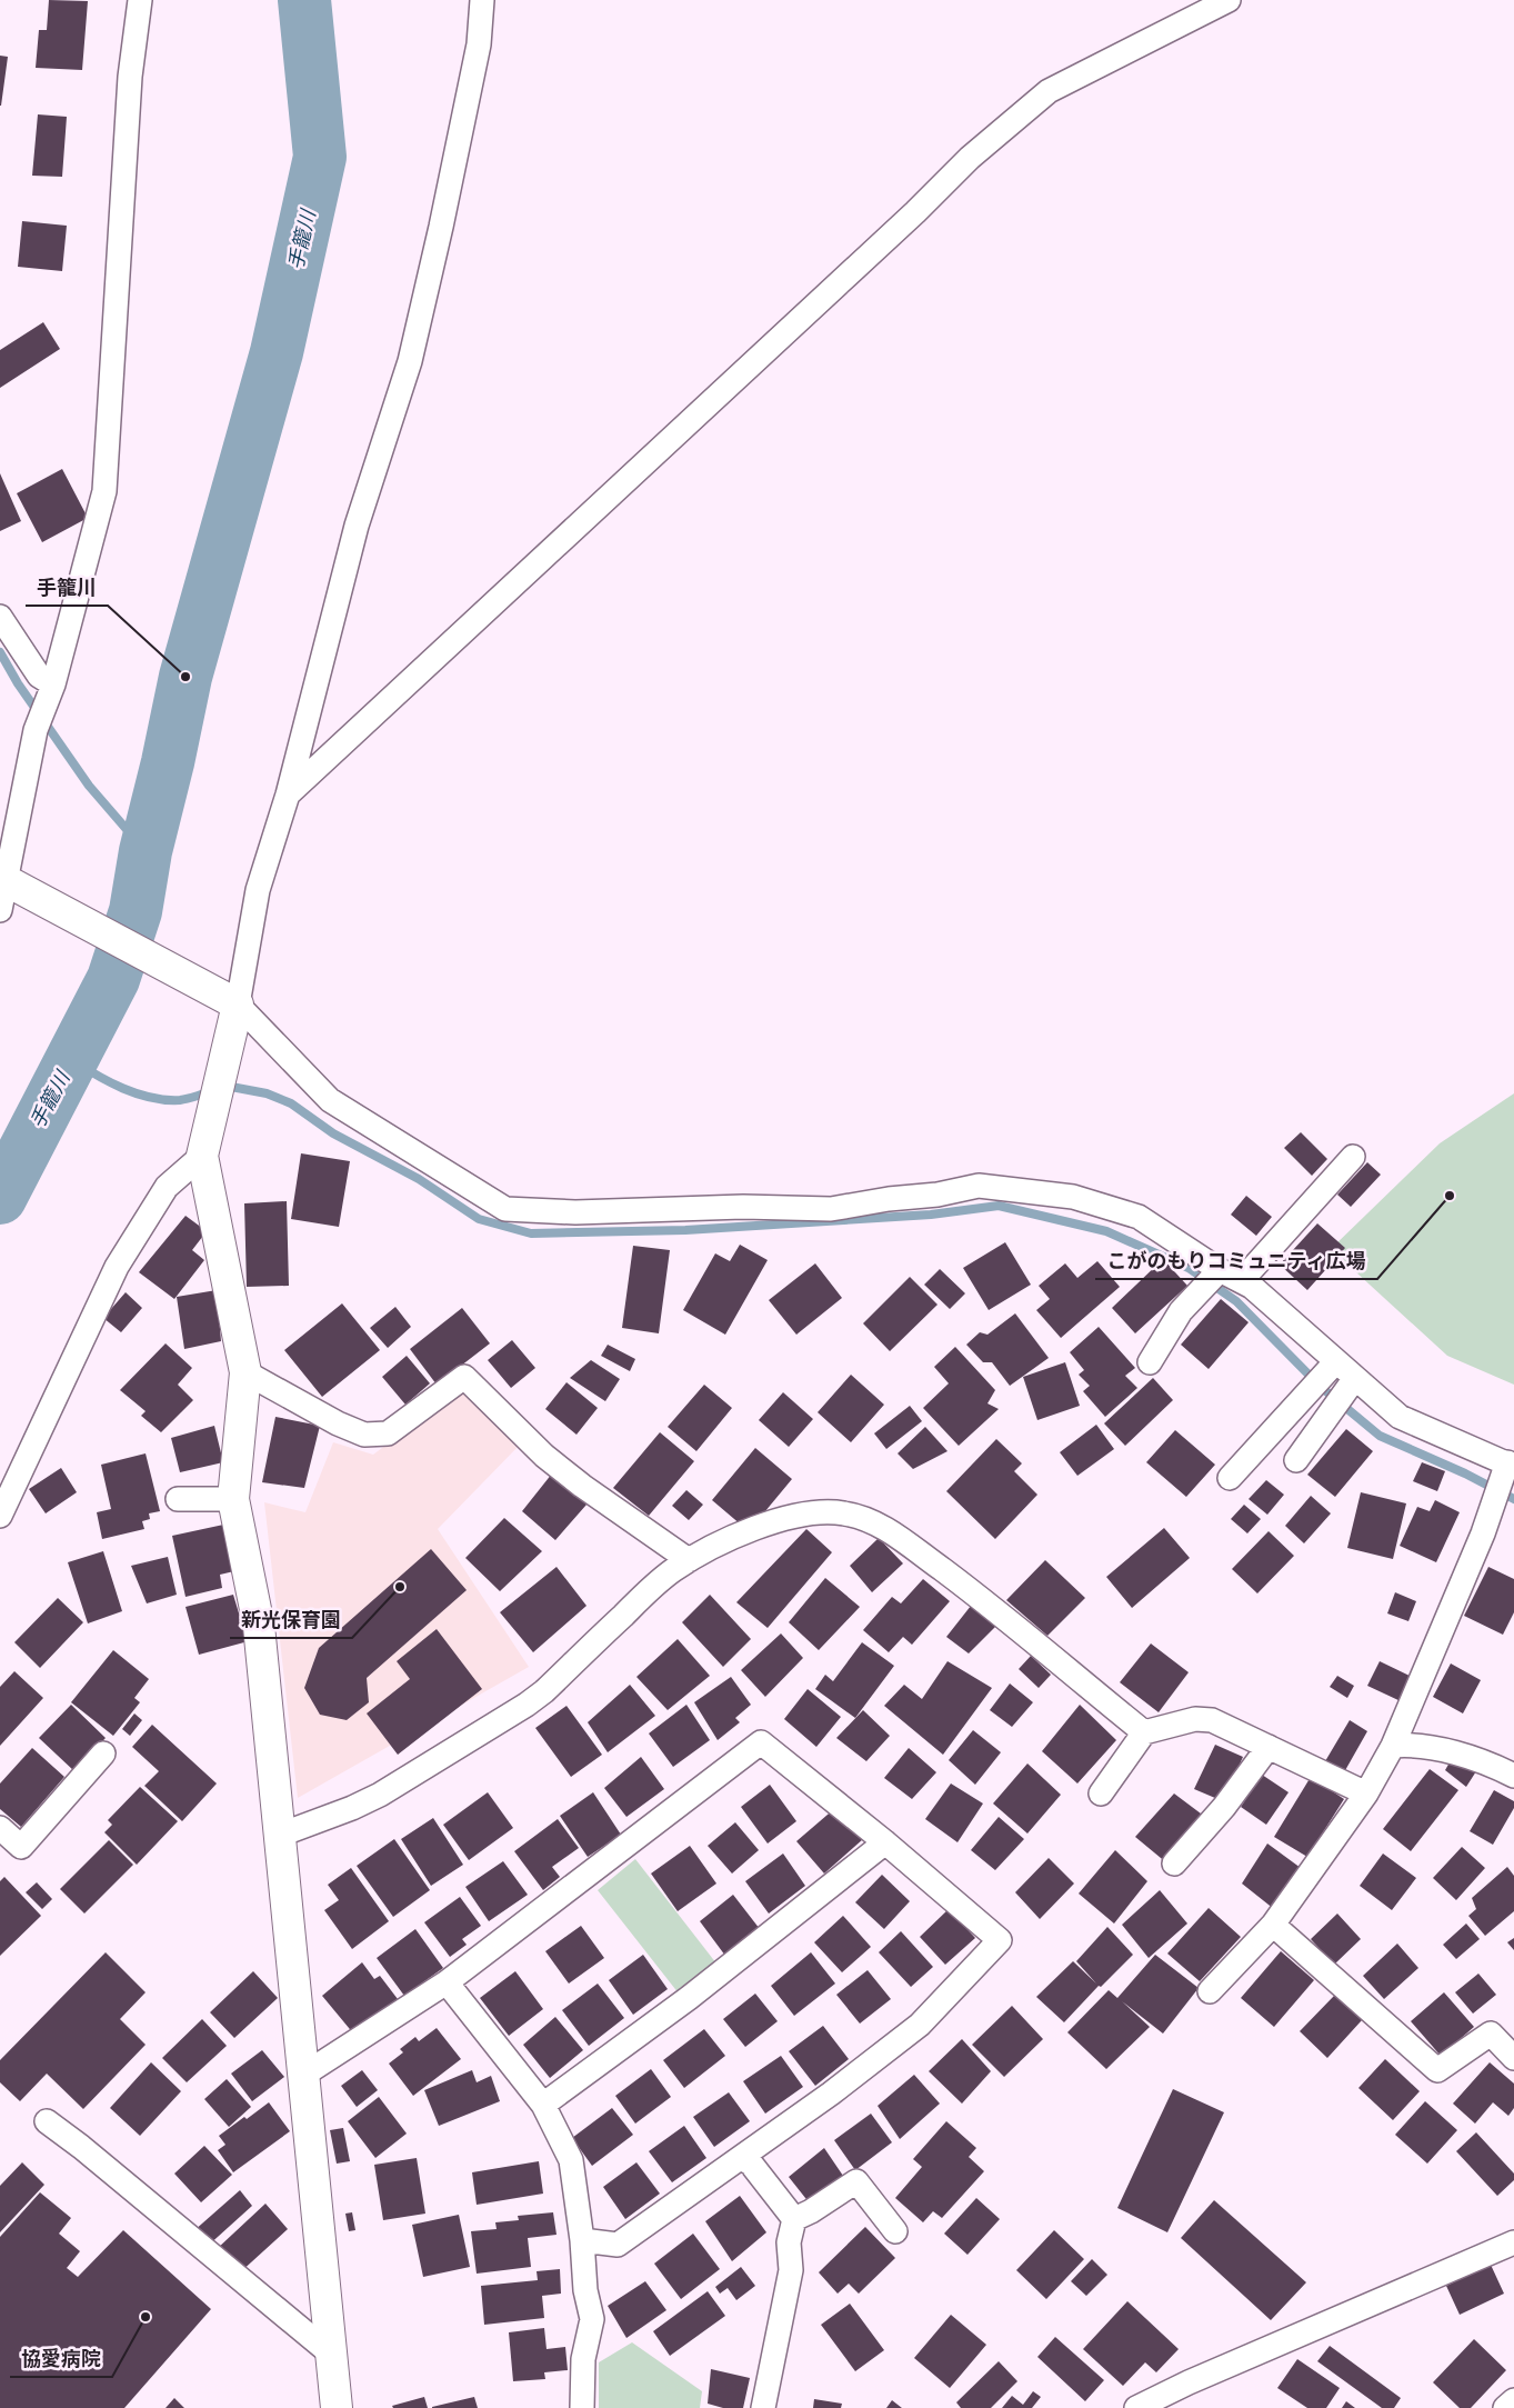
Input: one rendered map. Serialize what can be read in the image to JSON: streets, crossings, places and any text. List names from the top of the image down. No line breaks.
{"water":["手籠川"],"places":["手籠川","こがのもりコミュニティ広場","新光保育園","協愛病院"]}
